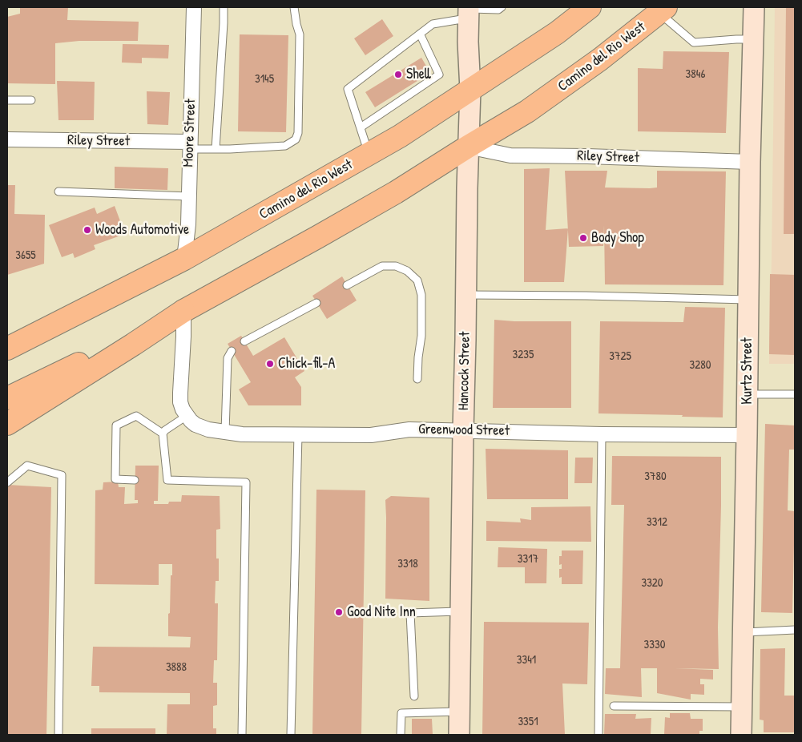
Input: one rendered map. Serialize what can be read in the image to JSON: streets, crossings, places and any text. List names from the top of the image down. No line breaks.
{"streets":{"main road":["Camino del Rio West"],"street":["Moore Street","Riley Street","Hancock Street","Kurtz Street","Greenwood Street"]},"crossings":[["Camino del Rio West","Moore Street"],["Camino del Rio West","Riley Street"],["Camino del Rio West","Hancock Street"],["Moore Street","Riley Street"],["Riley Street","Hancock Street"],["Riley Street","Kurtz Street"],["Hancock Street","Greenwood Street"],["Kurtz Street","Greenwood Street"]],"places":["Shell","Woods Automotive","Body Shop","Chick-fil-A","Good Nite Inn"],"house_numbers":["3846","3145","3655","3235","3725","3280","3780","3312","3317","3318","3320","3330","3341","3888","3351"]}
